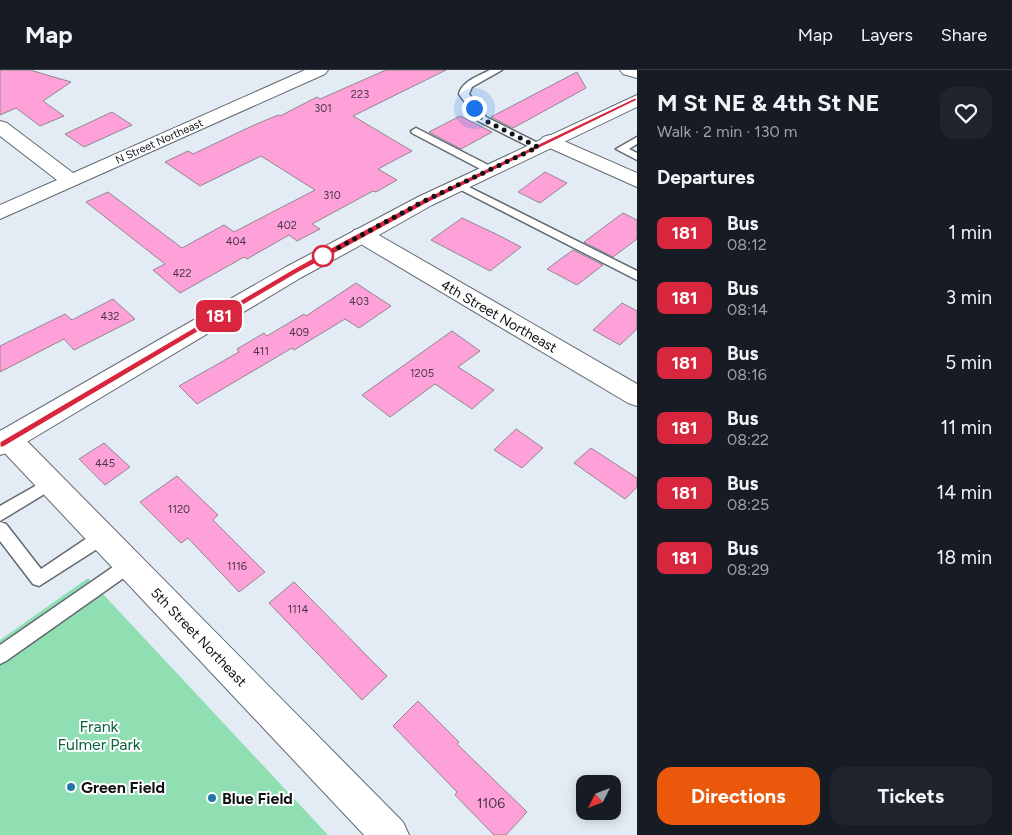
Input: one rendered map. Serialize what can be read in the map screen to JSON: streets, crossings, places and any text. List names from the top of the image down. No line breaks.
{"streets":{"street":["N Street Northeast","4th Street Northeast","5th Street Northeast"]},"parks":["Frank Fulmer Park"],"places":["Green Field","Blue Field"],"lines":["bus line 181"],"house_numbers":["223","301","310","402","404","422","403","432","409","411","1205","445","1120","1116","1114","1106"],"north":"bottom left","page":{"header":"Map","nav":["Map","Layers","Share"],"on_map":"181","heading":[["M St NE & 4th St NE","Walk · 2 min · 130 m"],"Departures"],"list":[{"mark":"181","name":"Bus","note":"08:12","value":"1 min"},{"mark":"181","name":"Bus","note":"08:14","value":"3 min"},{"mark":"181","name":"Bus","note":"08:16","value":"5 min"},{"mark":"181","name":"Bus","note":"08:22","value":"11 min"},{"mark":"181","name":"Bus","note":"08:25","value":"14 min"},{"mark":"181","name":"Bus","note":"08:29","value":"18 min"}],"buttons":["Directions","Tickets"]}}
